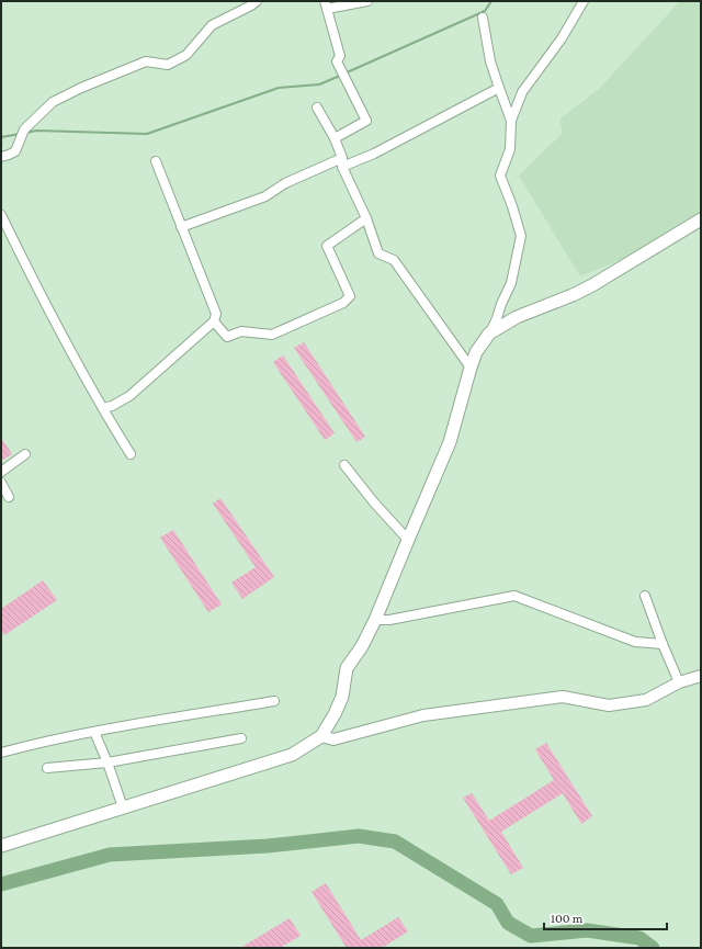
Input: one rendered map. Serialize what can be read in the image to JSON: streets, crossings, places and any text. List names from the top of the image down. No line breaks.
{"scale_bar":"100 m"}
